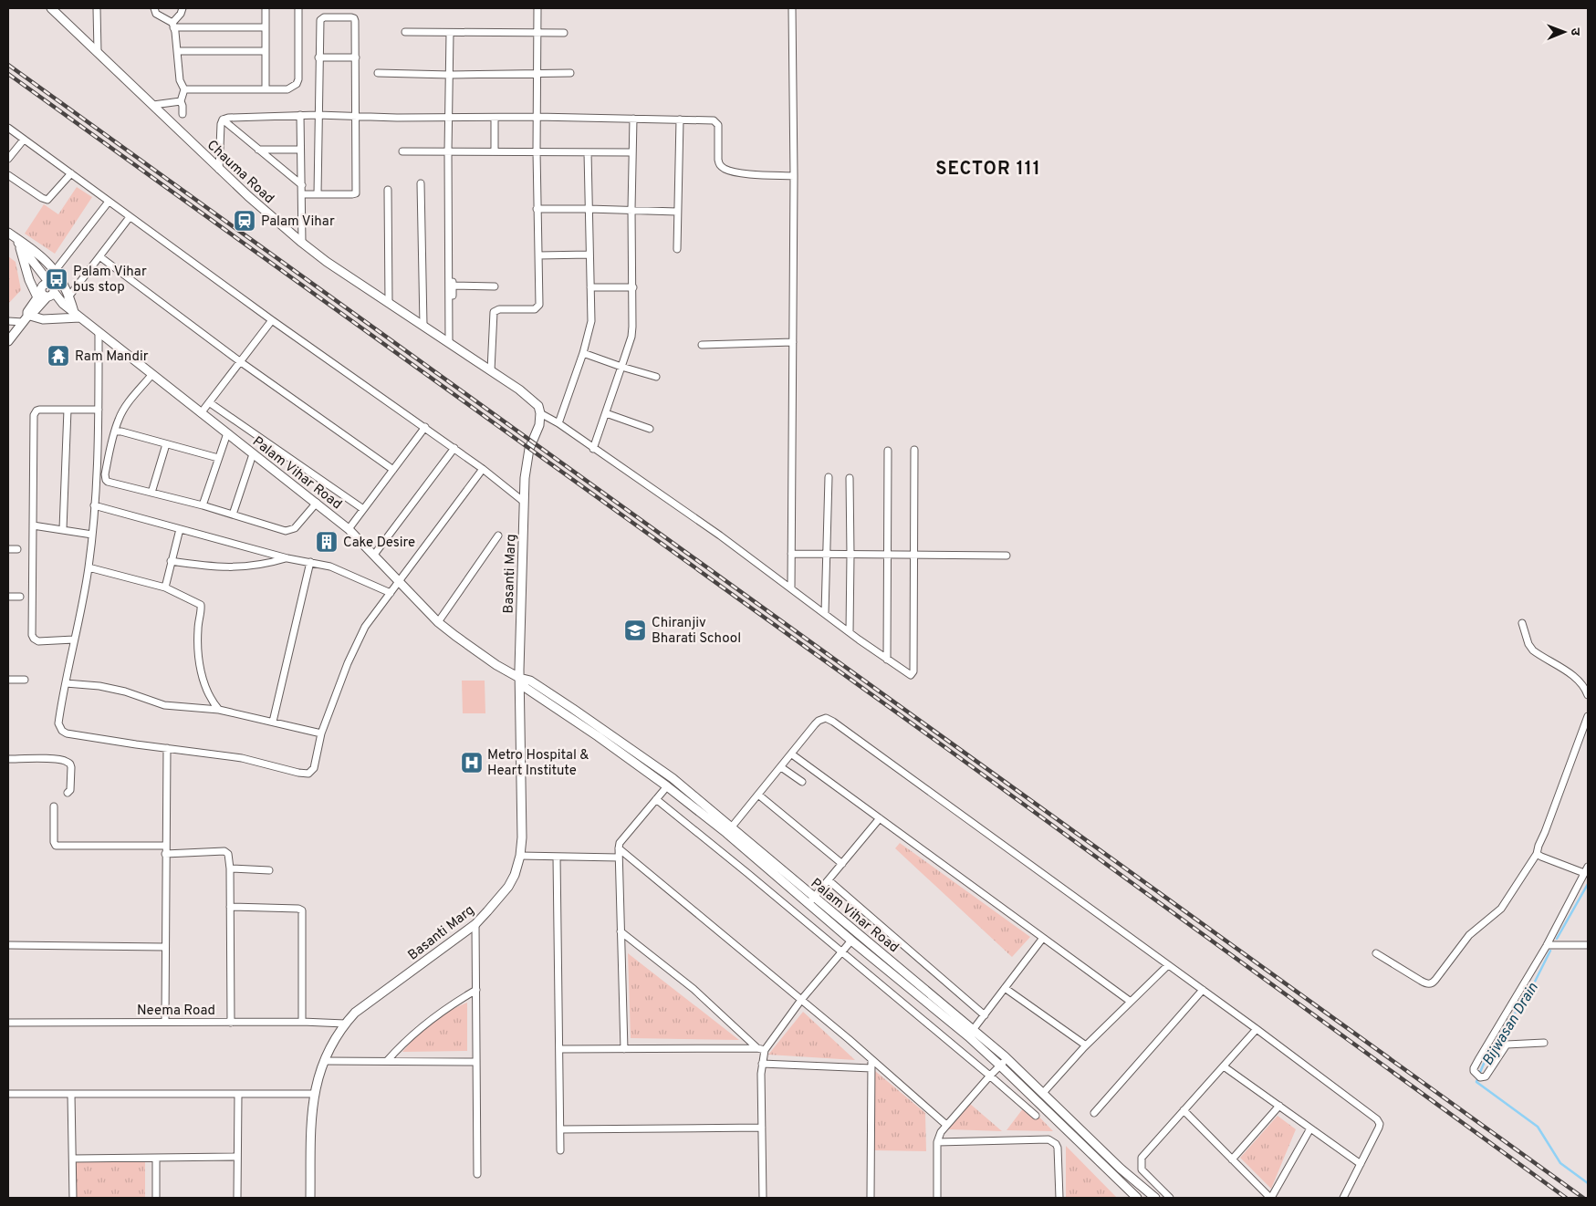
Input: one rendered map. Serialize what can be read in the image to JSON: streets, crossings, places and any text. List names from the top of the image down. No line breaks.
{"streets":{"street":["Chauma Road","Palam Vihar Road","Basanti Marg","Neema Road"]},"crossings":[["Chauma Road","Basanti Marg"],["Palam Vihar Road","Basanti Marg"],["Basanti Marg","Neema Road"]],"districts":["SECTOR 111"],"water":["Bijwasan Drain"],"places":{"station":["Palam Vihar"],"bus stop":["Palam Vihar bus stop"],"temple":["Ram Mandir"],"building":["Cake Desire"],"school or university":["Chiranjiv Bharati School"],"hospital":["Metro Hospital & Heart Institute"]},"north":"right"}
